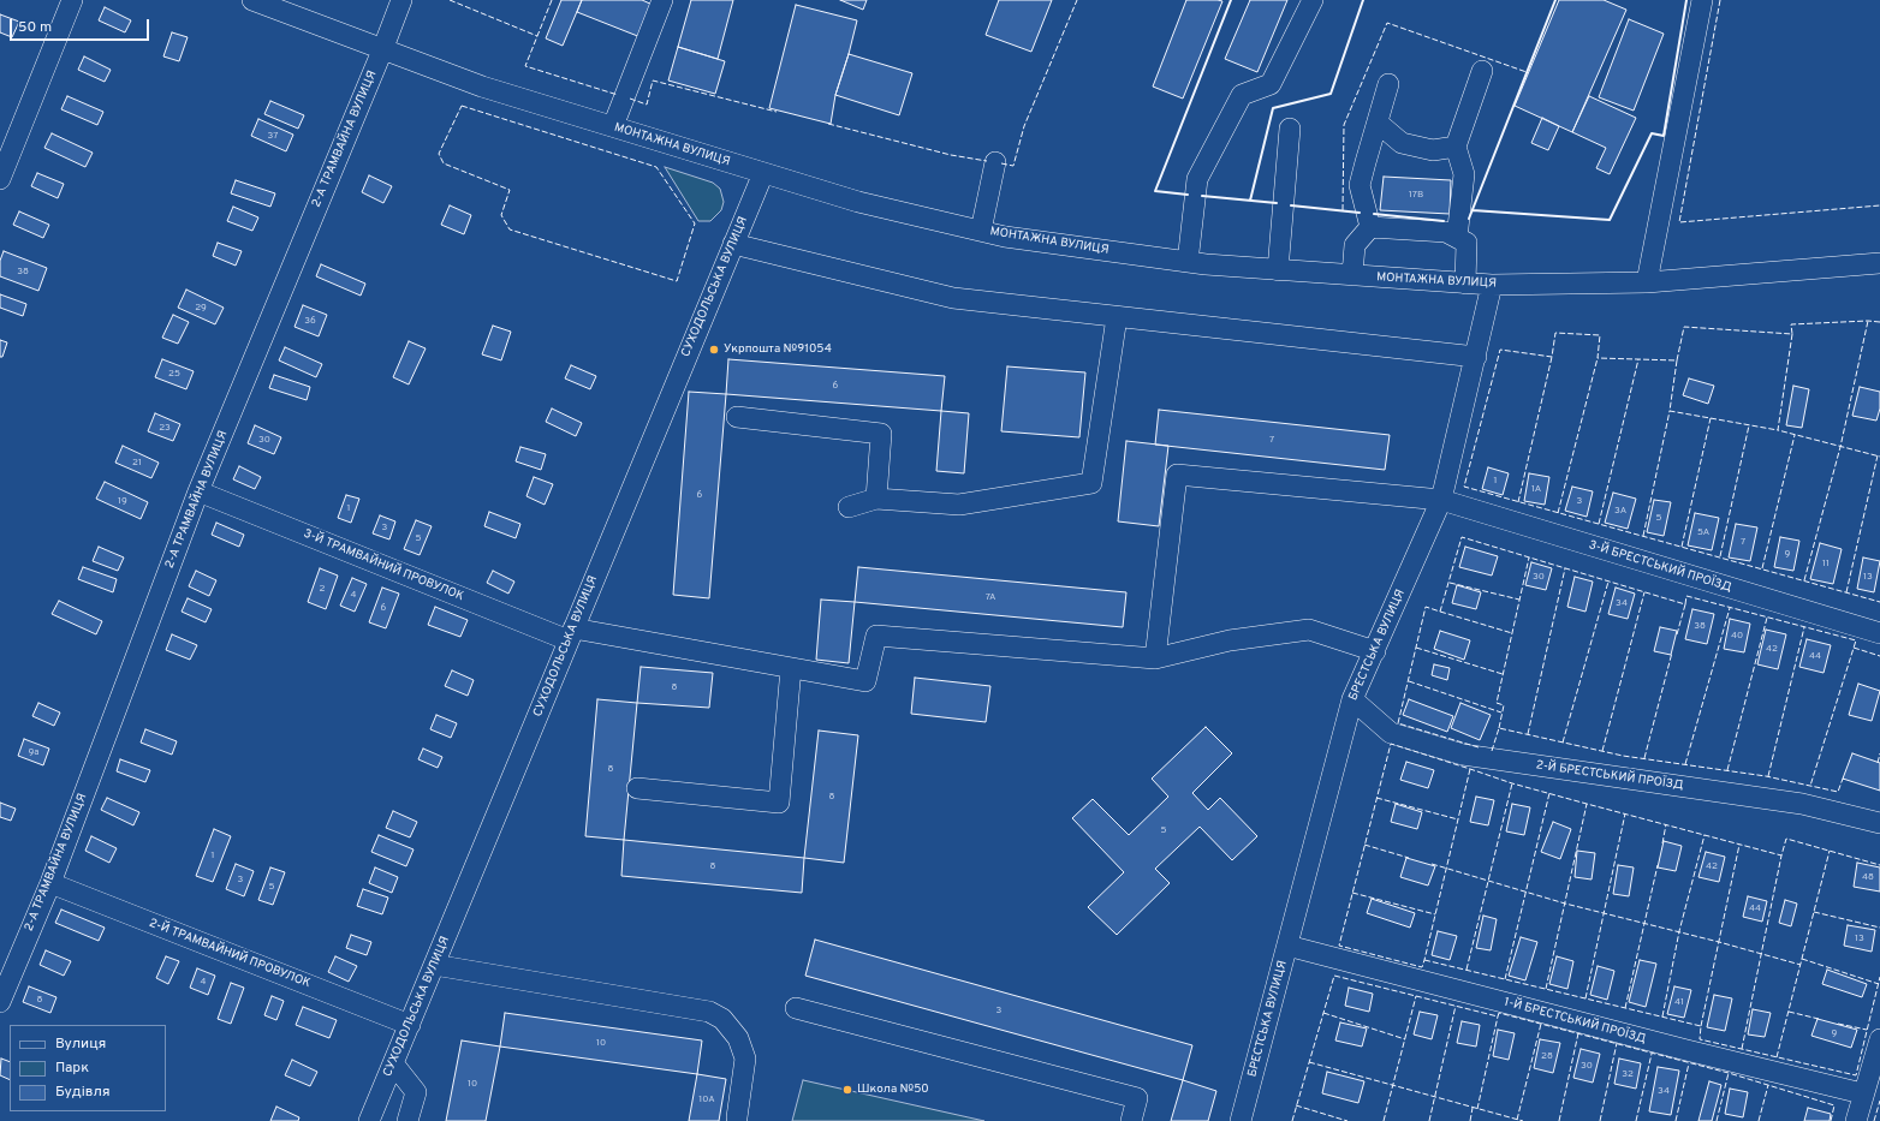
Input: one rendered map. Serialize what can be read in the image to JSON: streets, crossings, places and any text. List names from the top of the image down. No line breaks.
{"streets":{"street":["2-А ТРАМВАЙНА ВУЛИЦЯ","МОНТАЖНА ВУЛИЦЯ","СУХОДОЛЬСЬКА ВУЛИЦЯ","3-Й ТРАМВАЙНИЙ ПРОВУЛОК","3-Й БРЕСТСЬКИЙ ПРОЇЗД","БРЕСТСЬКА ВУЛИЦЯ","2-Й БРЕСТСЬКИЙ ПРОЇЗД","2-Й ТРАМВАЙНИЙ ПРОВУЛОК","1-Й БРЕСТСЬКИЙ ПРОЇЗД"]},"crossings":[["2-А ТРАМВАЙНА ВУЛИЦЯ","МОНТАЖНА ВУЛИЦЯ"],["2-А ТРАМВАЙНА ВУЛИЦЯ","3-Й ТРАМВАЙНИЙ ПРОВУЛОК"],["2-А ТРАМВАЙНА ВУЛИЦЯ","2-Й ТРАМВАЙНИЙ ПРОВУЛОК"],["МОНТАЖНА ВУЛИЦЯ","СУХОДОЛЬСЬКА ВУЛИЦЯ"],["МОНТАЖНА ВУЛИЦЯ","БРЕСТСЬКА ВУЛИЦЯ"],["СУХОДОЛЬСЬКА ВУЛИЦЯ","3-Й ТРАМВАЙНИЙ ПРОВУЛОК"],["СУХОДОЛЬСЬКА ВУЛИЦЯ","2-Й ТРАМВАЙНИЙ ПРОВУЛОК"],["3-Й ТРАМВАЙНИЙ ПРОВУЛОК","3-Й БРЕСТСЬКИЙ ПРОЇЗД"],["3-Й БРЕСТСЬКИЙ ПРОЇЗД","БРЕСТСЬКА ВУЛИЦЯ"],["БРЕСТСЬКА ВУЛИЦЯ","2-Й БРЕСТСЬКИЙ ПРОЇЗД"],["БРЕСТСЬКА ВУЛИЦЯ","1-Й БРЕСТСЬКИЙ ПРОЇЗД"]],"places":["Укрпошта №91054","Школа №50"],"house_numbers":["37","17В","38","29","36","25","6","23","30","7","21","1","1А","6","19","3","1","3А","5","3","5А","5","7","9","11","30","13","2","4","7А","34","6","38","40","42","44","8","9а","8","8","5","1","8","42","48","3","5","44","13","4","8","41","3","9","10","28","30","32","10","34","10А"],"legend":["Вулиця","Парк","Будівля"],"scale_bar":"50 m"}
